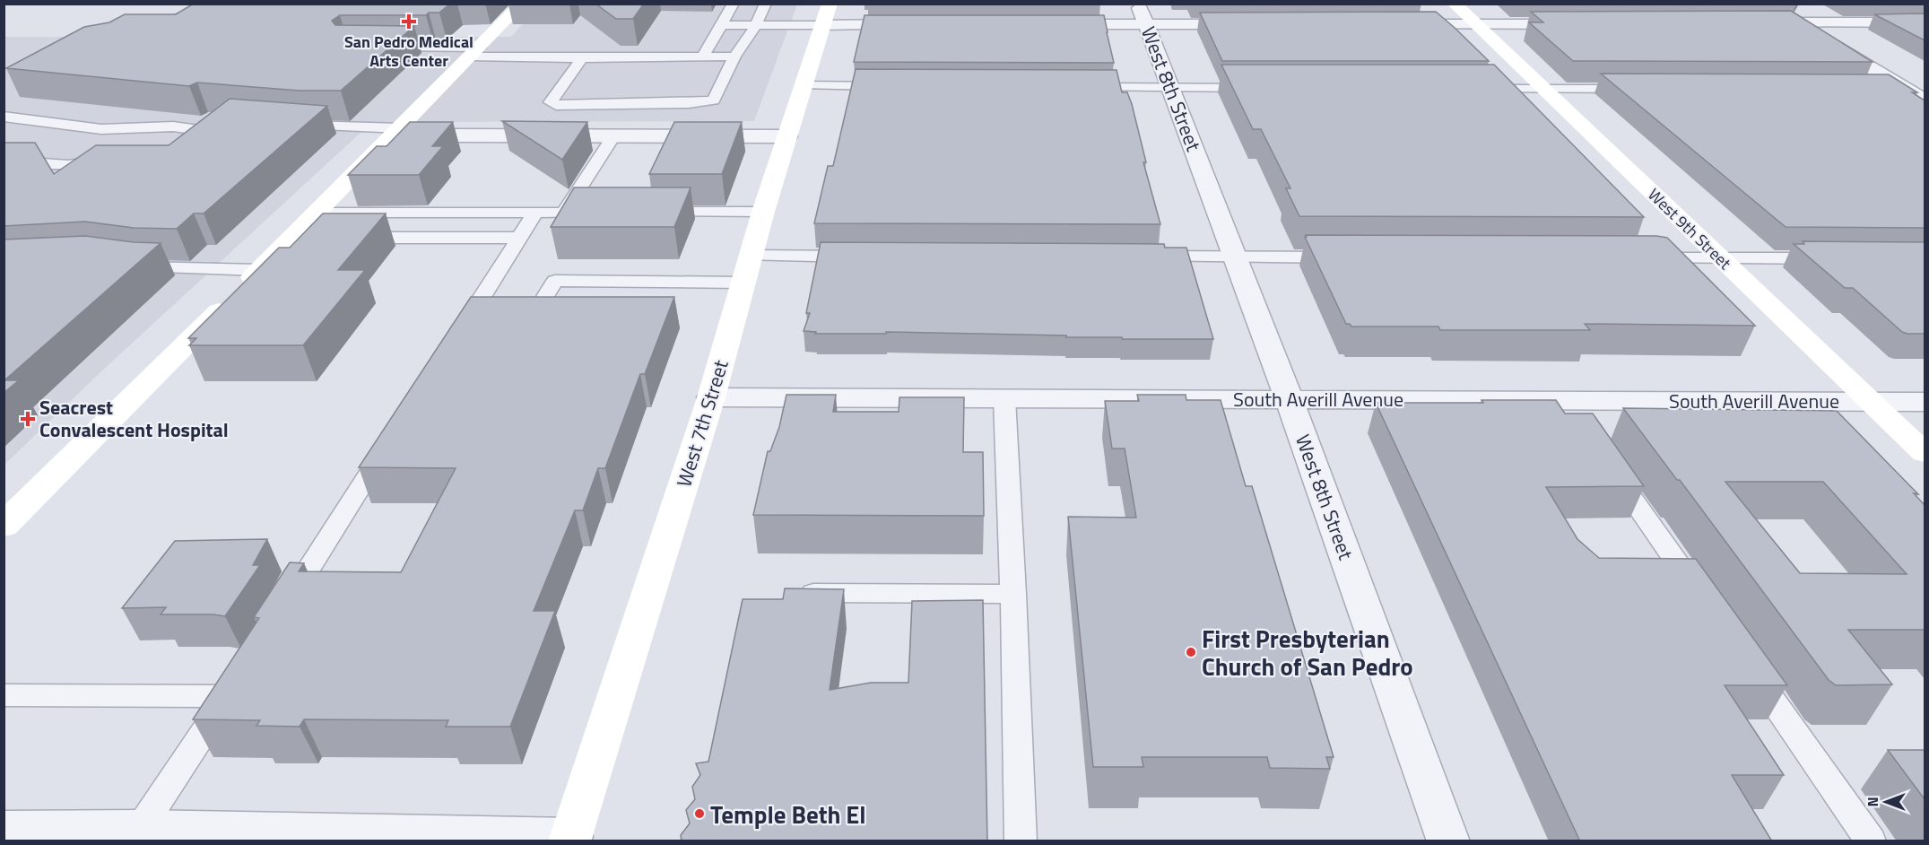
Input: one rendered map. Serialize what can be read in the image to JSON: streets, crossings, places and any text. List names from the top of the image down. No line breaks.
{"streets":{"street":["West 8th Street","West 9th Street","South Averill Avenue","West 7th Street"]},"crossings":[["West 8th Street","South Averill Avenue"],["West 9th Street","South Averill Avenue"],["South Averill Avenue","West 7th Street"]],"places":{"health":["San Pedro Medical Arts Center","Seacrest Convalescent Hospital"],"other":["First Presbyterian Church of San Pedro","Temple Beth El"]},"north":"left"}
